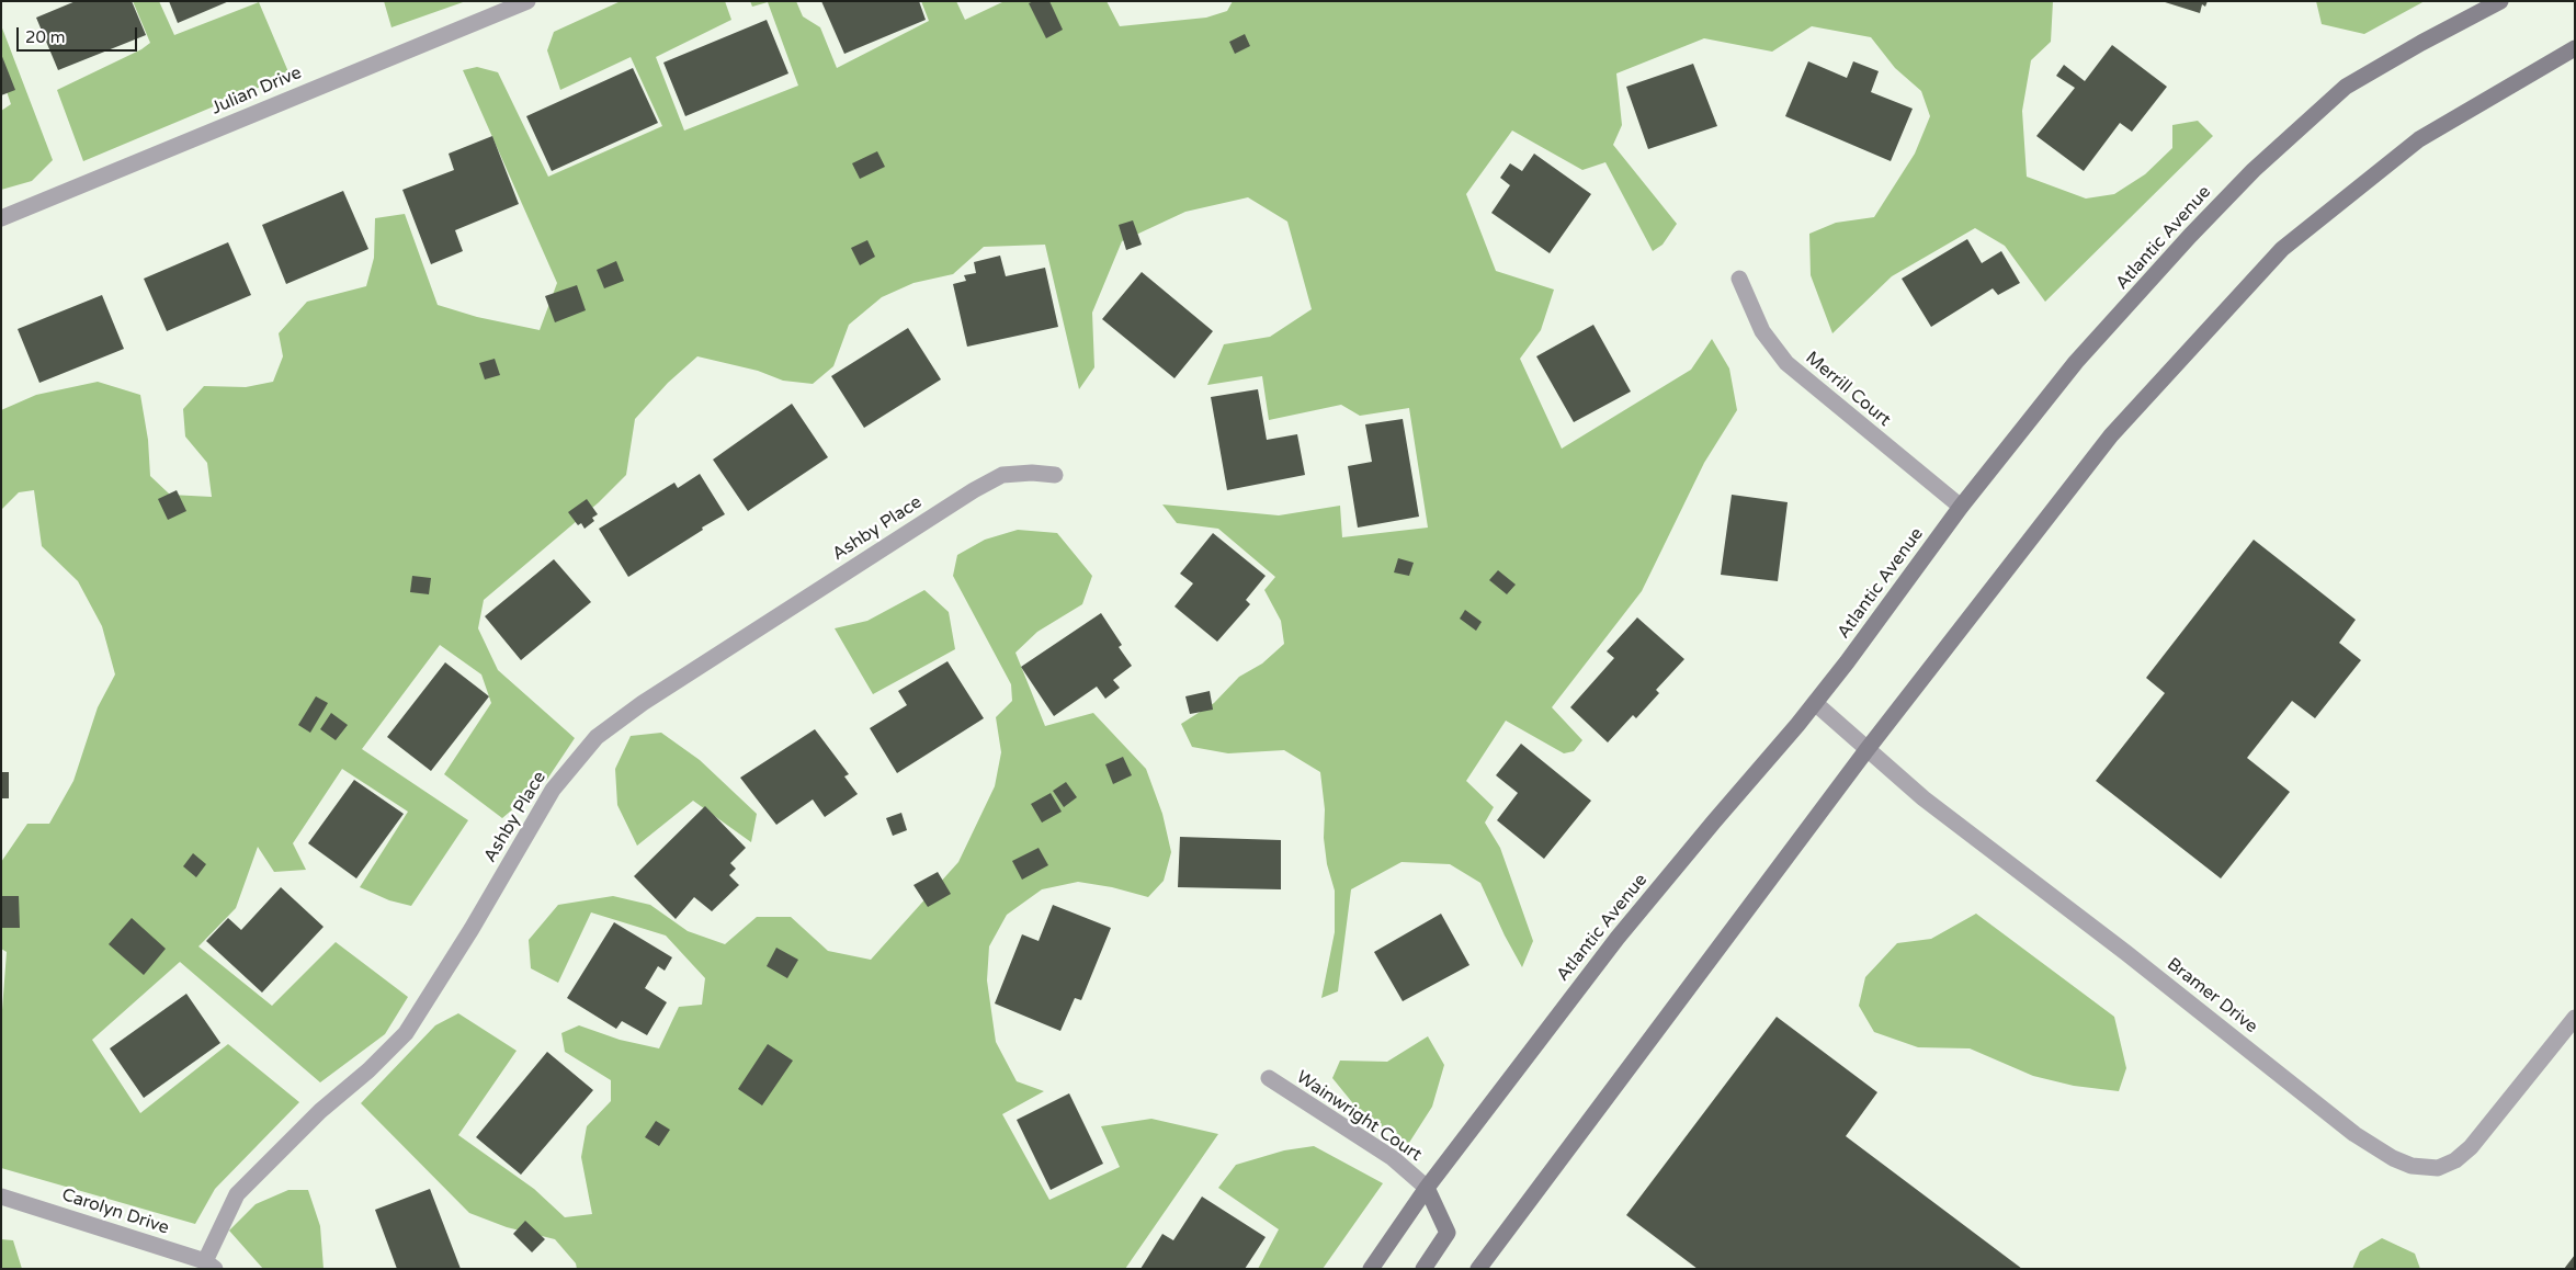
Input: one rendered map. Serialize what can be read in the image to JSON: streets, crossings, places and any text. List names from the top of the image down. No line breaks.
{"streets":{"main road":["Atlantic Avenue"],"street":["Julian Drive","Merrill Court","Ashby Place","Bramer Drive","Wainwright Court","Carolyn Drive"]},"crossings":[["Atlantic Avenue","Merrill Court"],["Atlantic Avenue","Bramer Drive"],["Atlantic Avenue","Wainwright Court"],["Ashby Place","Carolyn Drive"]],"scale_bar":"20 m"}
